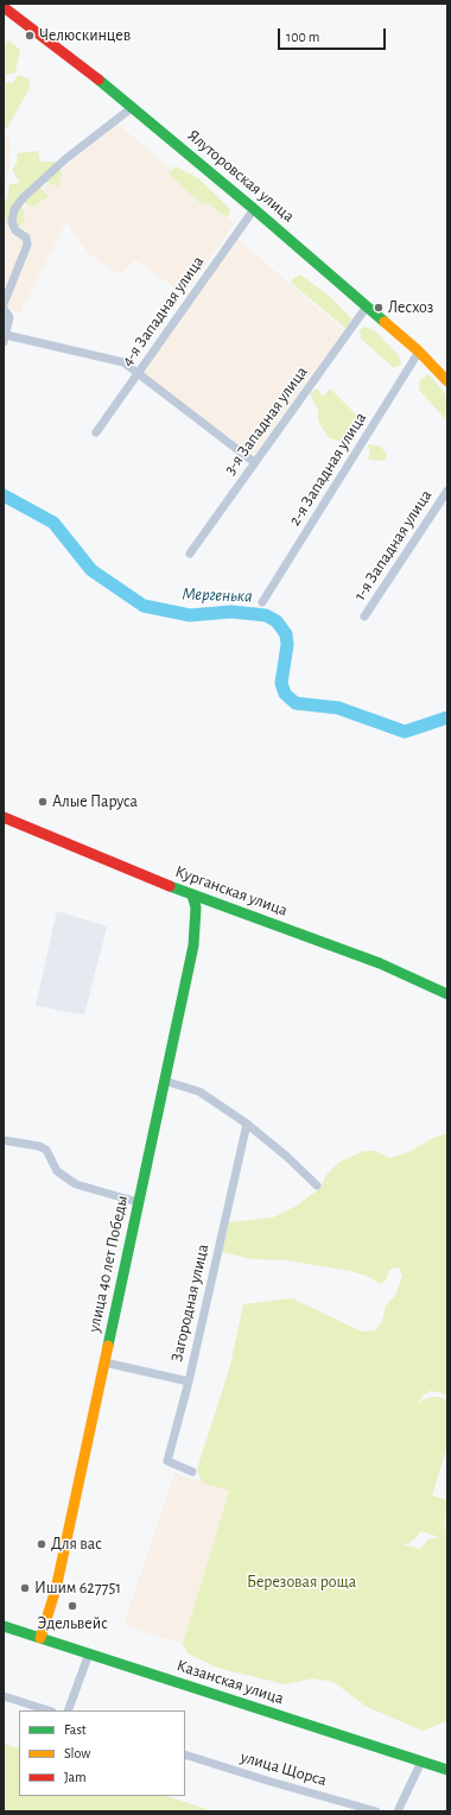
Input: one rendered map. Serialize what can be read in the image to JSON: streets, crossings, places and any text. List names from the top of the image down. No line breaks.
{"streets":{"main road":["Ялуторовская улица","Курганская улица","улица 40 лет Победы","Казанская улица"],"street":["4-я Западная улица","3-я Западная улица","2-я Западная улица","1-я Западная улица","Загородная улица","улица Щорса"]},"crossings":[["Ялуторовская улица","4-я Западная улица"],["Ялуторовская улица","3-я Западная улица"],["Ялуторовская улица","2-я Западная улица"],["Курганская улица","улица 40 лет Победы"],["улица 40 лет Победы","Казанская улица"]],"water":["Мергенька"],"parks":["Березовая роща"],"places":["Челюскинцев","Лесхоз","Алые Паруса","Для вас","Ишим 627751","Эдельвейс"],"legend":["Fast","Slow","Jam"],"scale_bar":"100 m"}
